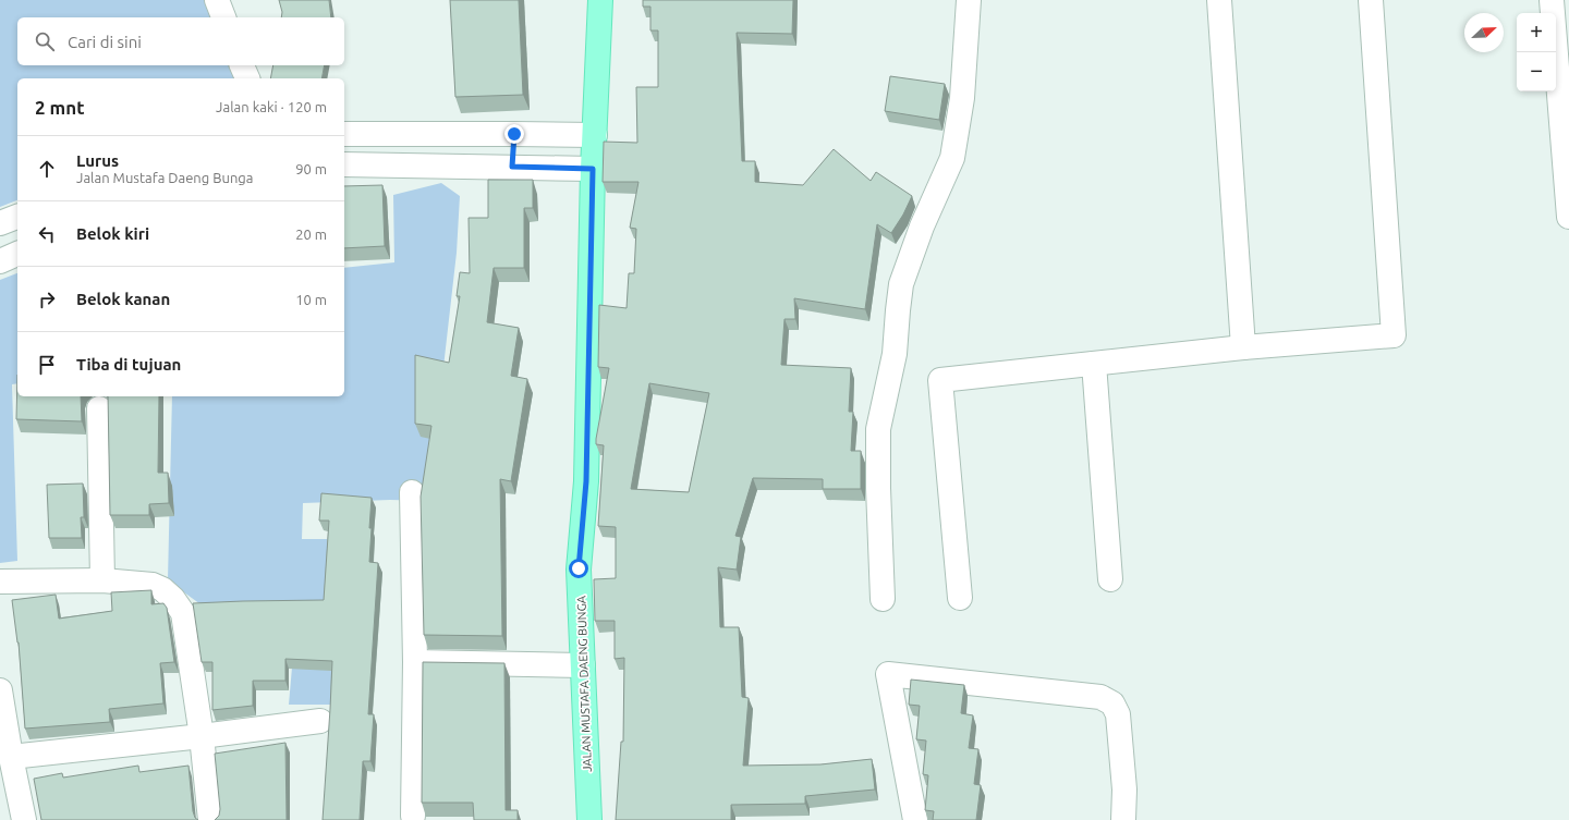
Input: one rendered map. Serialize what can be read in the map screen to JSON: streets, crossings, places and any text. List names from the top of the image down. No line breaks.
{"streets":{"main road":["JALAN MUSTAFA DAENG BUNGA"]},"north":"top right","page":{"map_buttons":["+","−"],"search":"Cari di sini","heading":["2 mnt","Jalan kaki · 120 m"],"list":[["Lurus","Jalan Mustafa Daeng Bunga","90 m"],["Belok kiri","20 m"],["Belok kanan","10 m"],"Tiba di tujuan"]}}
